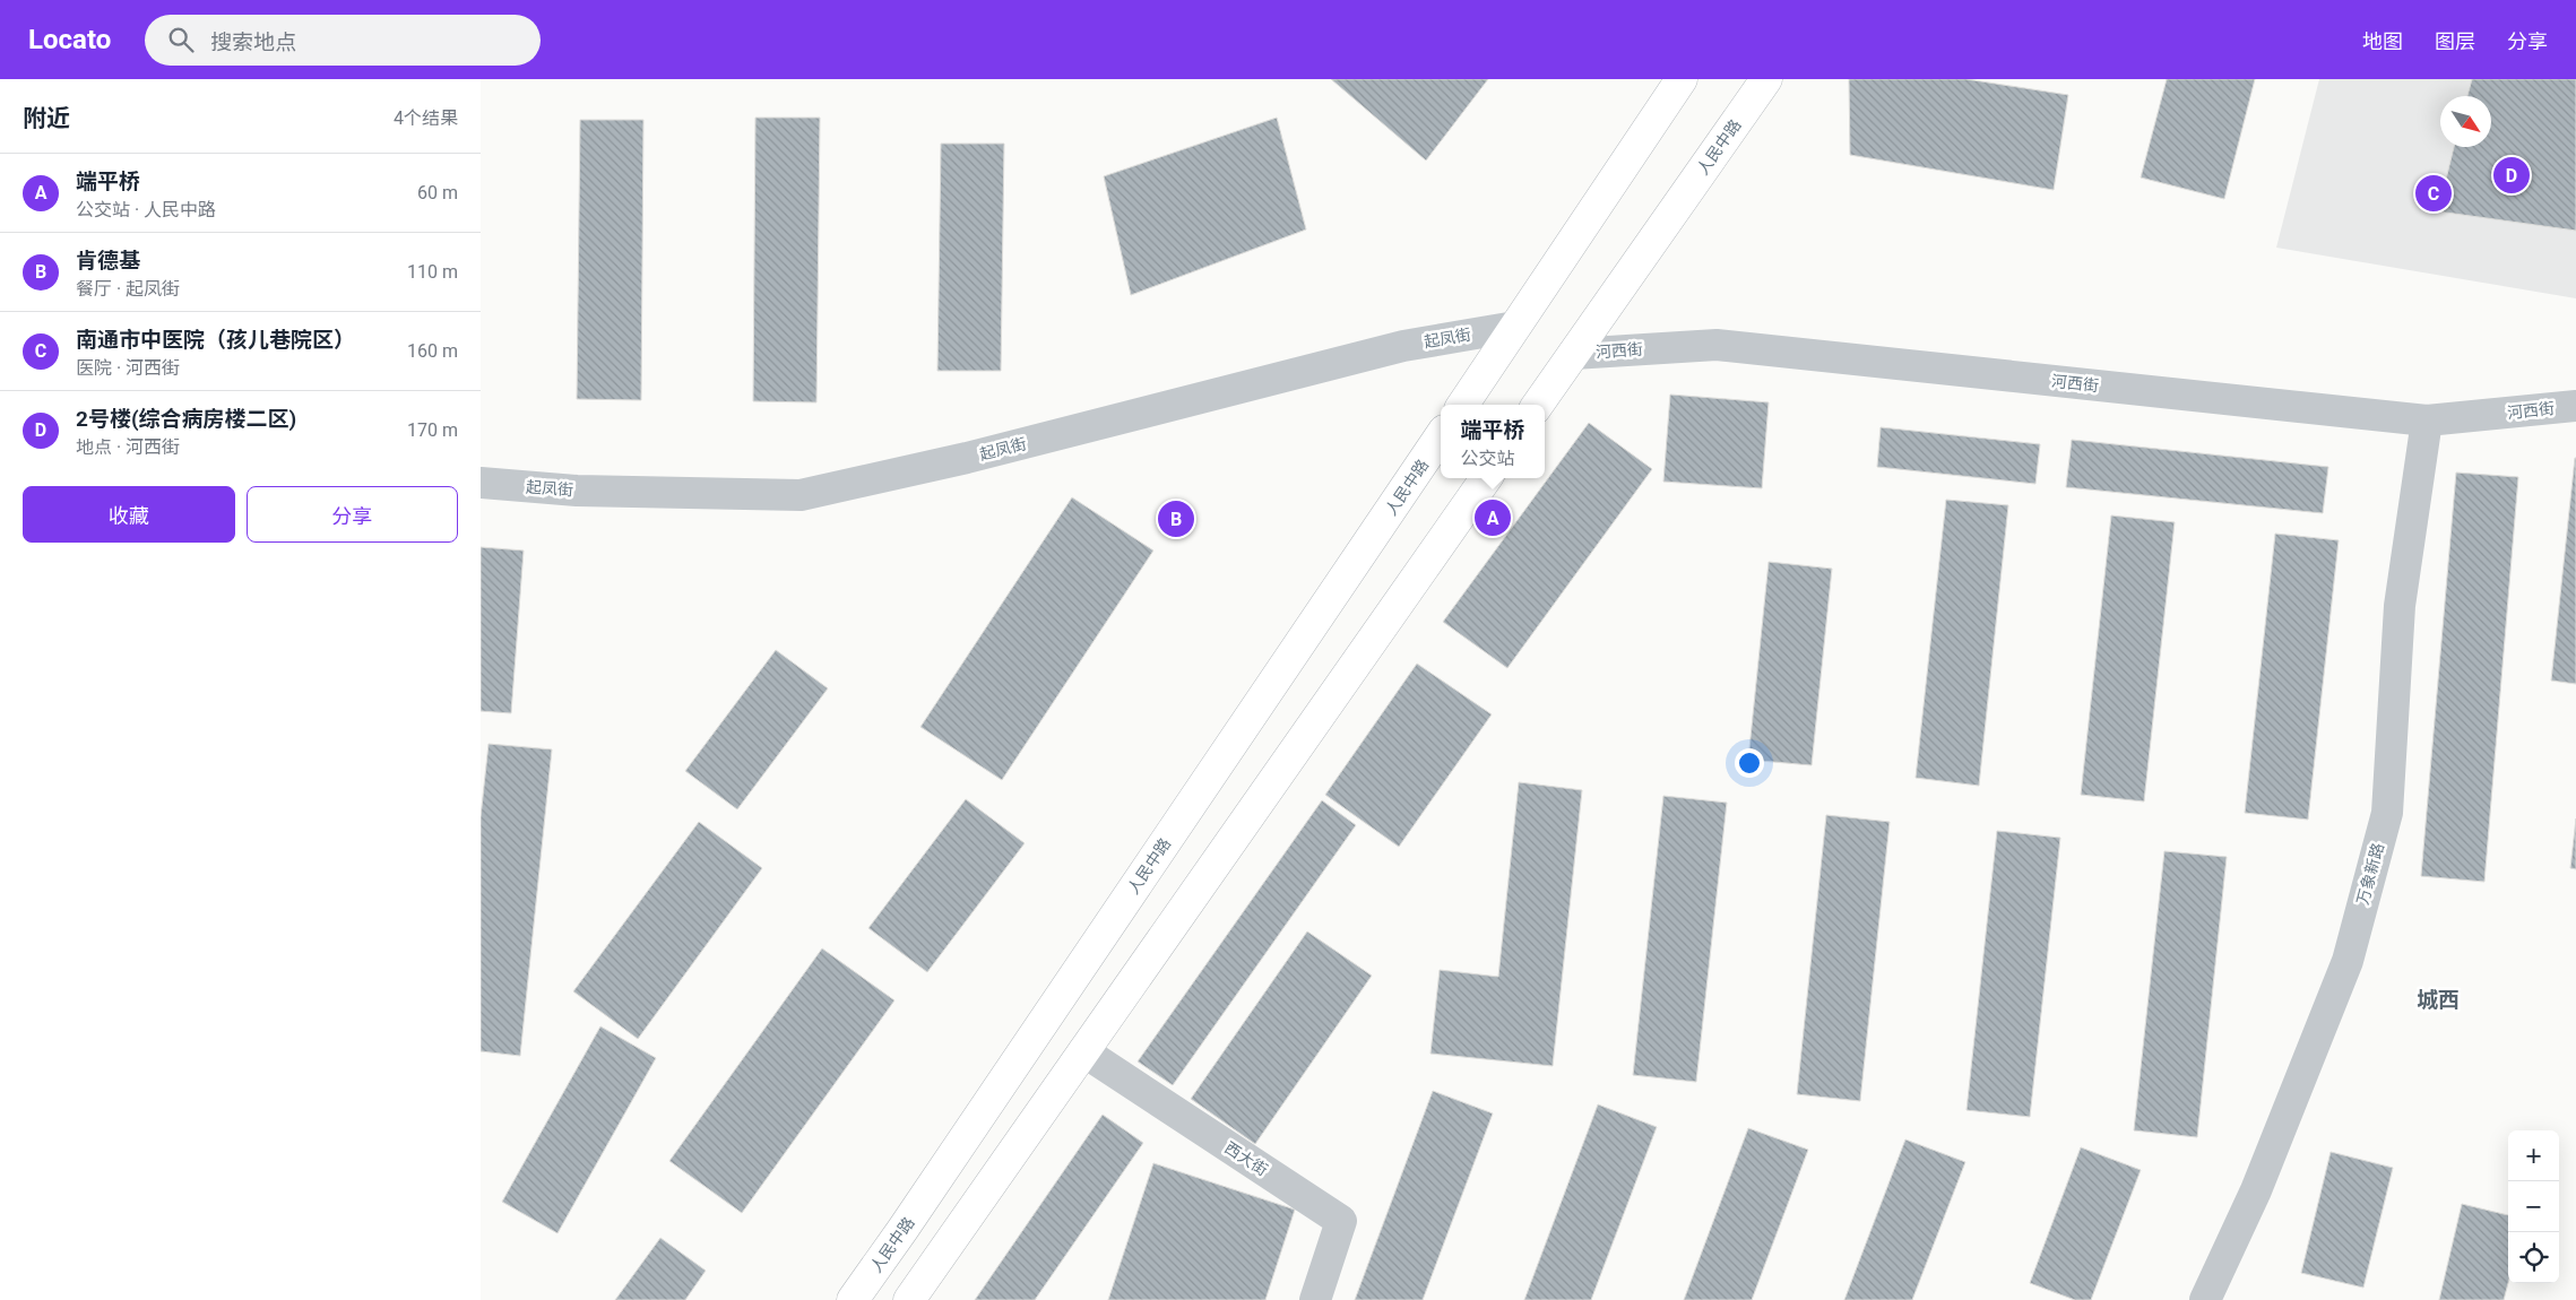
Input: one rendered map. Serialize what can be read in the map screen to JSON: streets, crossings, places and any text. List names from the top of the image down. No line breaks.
{"streets":{"main road":["人民中路"],"street":["起凤街","河西街","万象新路","西大街"]},"crossings":[["人民中路","河西街"],["河西街","万象新路"]],"districts":["城西"],"north":"bottom right","page":{"header":"Locato","search":"搜索地点","nav":["地图","图层","分享"],"heading":["附近","4个结果"],"list":[{"mark":"A","name":"端平桥","note":"公交站 · 人民中路","value":"60 m"},{"mark":"B","name":"肯德基","note":"餐厅 · 起凤街","value":"110 m"},{"mark":"C","name":"南通市中医院（孩儿巷院区）","note":"医院 · 河西街","value":"160 m"},{"mark":"D","name":"2号楼(综合病房楼二区)","note":"地点 · 河西街","value":"170 m"}],"pins":["D","C","A","B"],"popup":["端平桥","公交站"],"buttons":["收藏","分享"],"map_buttons":["+","−"]}}
